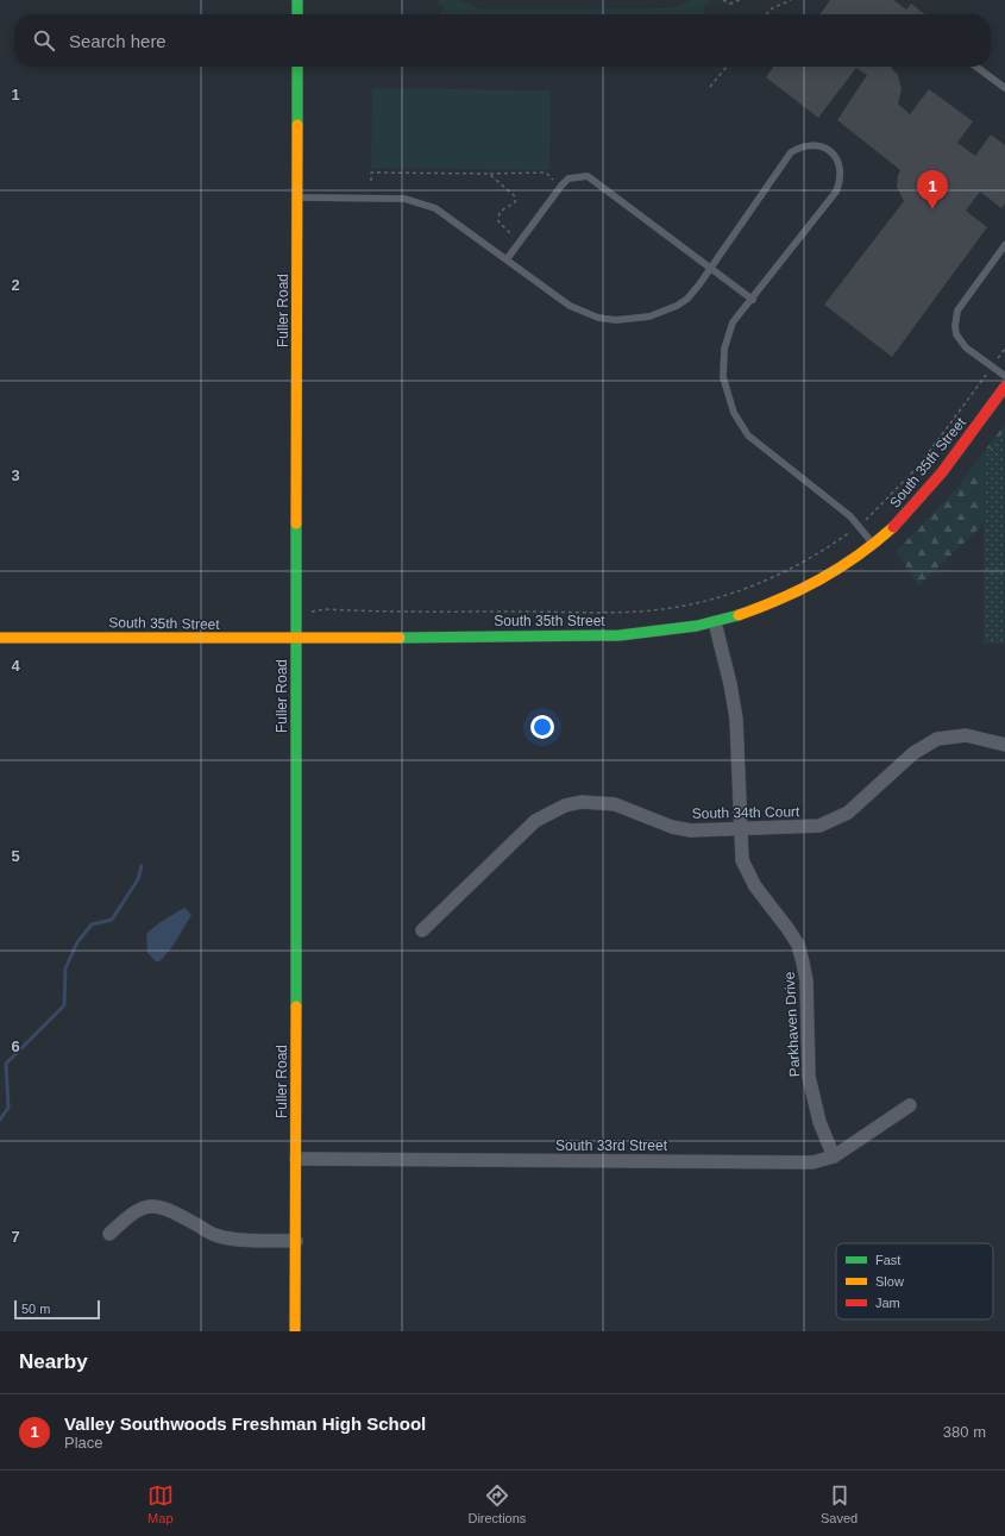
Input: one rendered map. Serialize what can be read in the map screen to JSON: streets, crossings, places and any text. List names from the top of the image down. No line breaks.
{"streets":{"street":["Fuller Road","South 35th Street","South 34th Court","Parkhaven Drive","South 33rd Street"]},"crossings":[["Fuller Road","South 35th Street"],["Fuller Road","South 33rd Street"],["South 35th Street","Parkhaven Drive"],["South 34th Court","Parkhaven Drive"],["Parkhaven Drive","South 33rd Street"]],"legend":["Fast","Slow","Jam"],"scale_bar":"50 m","page":{"search":"Search here","pins":"1","scale":"50 m","heading":"Nearby","list":[{"mark":"1","name":"Valley Southwoods Freshman High School","note":"Place","value":"380 m"}],"nav":["Map","Directions","Saved"]},"grid":{"rows":["1","2","3","4","5","6","7"]}}
